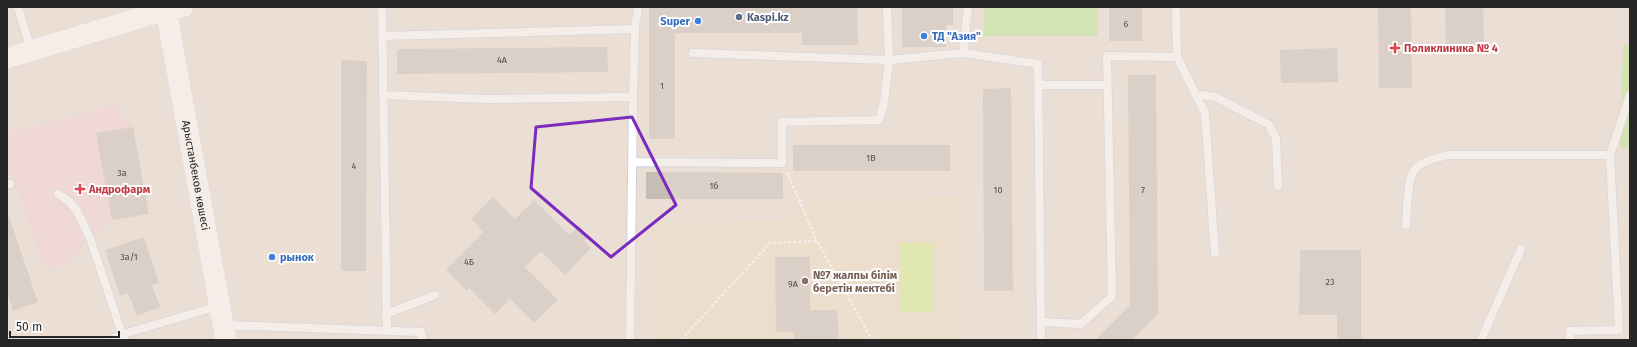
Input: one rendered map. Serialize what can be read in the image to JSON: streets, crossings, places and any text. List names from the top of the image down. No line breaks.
{"streets":{"street":["Арыстанбеков көшесі"]},"places":{"other":["Kaspi.kz","Super","ТД \"Азия\"","рынок","№7 жалпы білім беретін мектебі"],"health":["Поликлиника № 4","Андрофарм"]},"house_numbers":["6","4А","1","1В","4","3а","1б","10","7","3а/1","4Б","23","9А"],"scale_bar":"50 m"}
